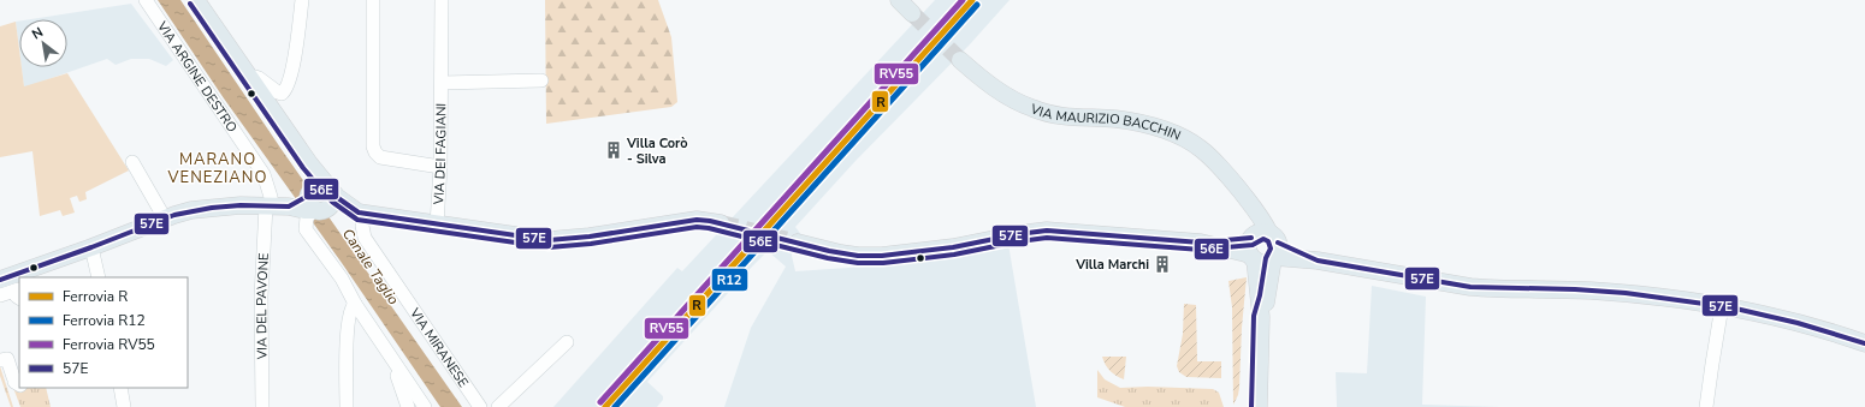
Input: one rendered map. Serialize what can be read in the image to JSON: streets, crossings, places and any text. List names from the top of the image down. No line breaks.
{"streets":{"main road":["VIA MAURIZIO BACCHIN"],"street":["VIA ARGINE DESTRO","VIA DEI FAGIANI","VIA DEL PAVONE","VIA MIRANESE"]},"crossings":[["VIA ARGINE DESTRO","VIA DEL PAVONE"]],"districts":["MARANO VENEZIANO"],"water":["Canale Taglio"],"places":{"building":["Villa Corò - Silva","Villa Marchi"]},"lines":["rail line R","rail line RV55","transit line 56E","rail line R12","transit line 57E"],"legend":["Ferrovia R","Ferrovia R12","Ferrovia RV55","57E"],"north":"top left"}
